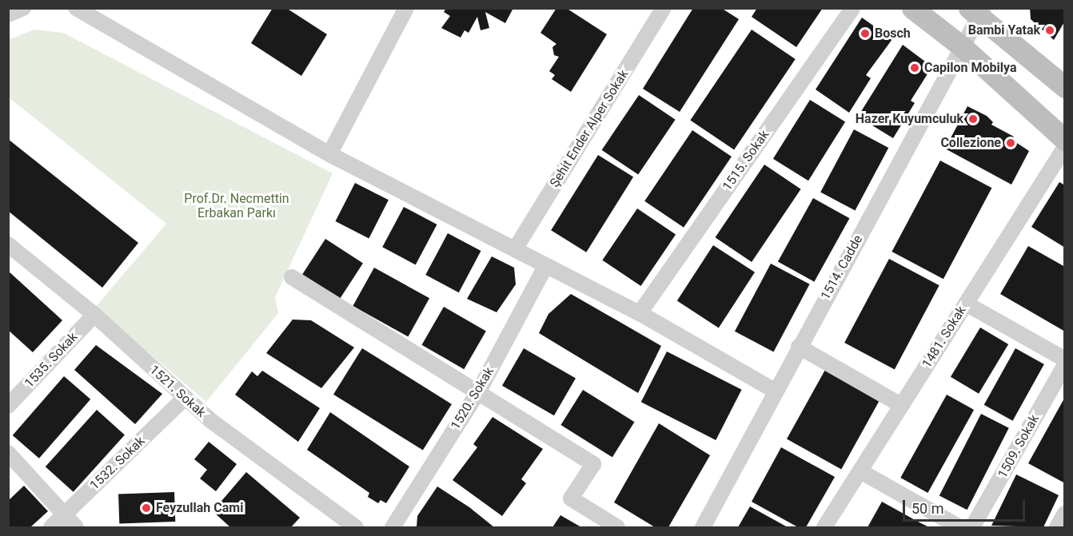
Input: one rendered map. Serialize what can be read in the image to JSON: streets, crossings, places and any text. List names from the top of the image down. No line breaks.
{"streets":{"street":["Şehit Ender Alper Sokak","1515. Sokak","1514. Cadde","1481. Sokak","1535. Sokak","1521. Sokak","1520. Sokak","1509. Sokak","1532. Sokak"]},"crossings":[["1535. Sokak","1521. Sokak"],["1521. Sokak","1532. Sokak"]],"parks":["Prof.Dr. Necmettin Erbakan Parkı"],"places":["Bambi Yatak","Bosch","Capilon Mobilya","Hazer Kuyumculuk","Collezione","Feyzullah Cami"],"scale_bar":"50 m"}
